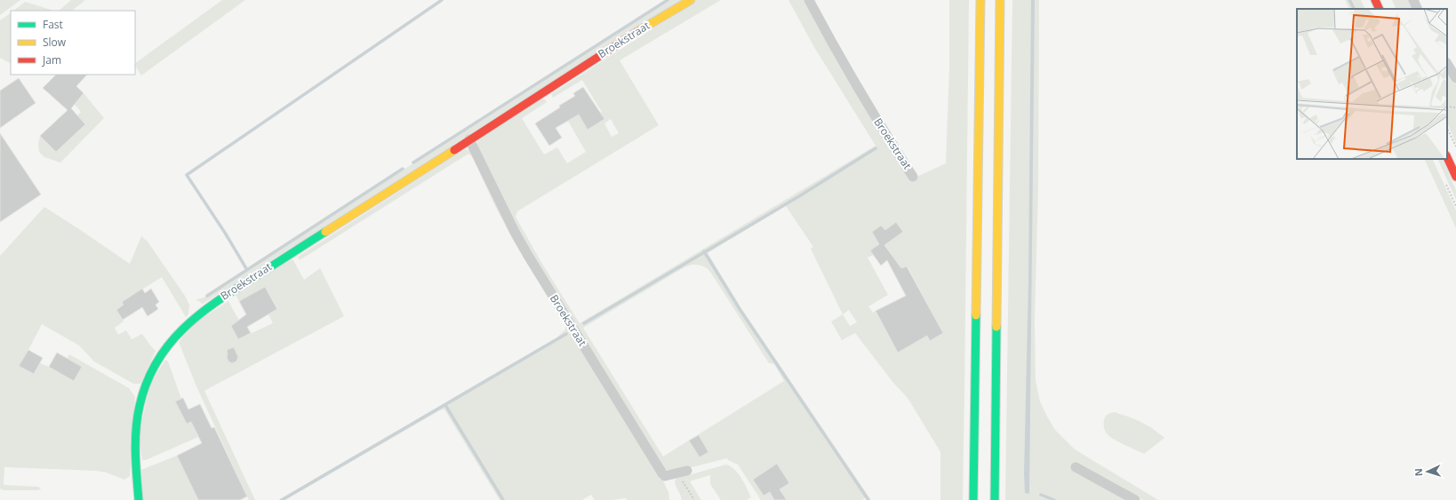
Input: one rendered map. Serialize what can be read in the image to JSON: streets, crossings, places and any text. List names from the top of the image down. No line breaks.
{"streets":{"main road":["Broekstraat"]},"legend":["Fast","Slow","Jam"],"north":"left"}
